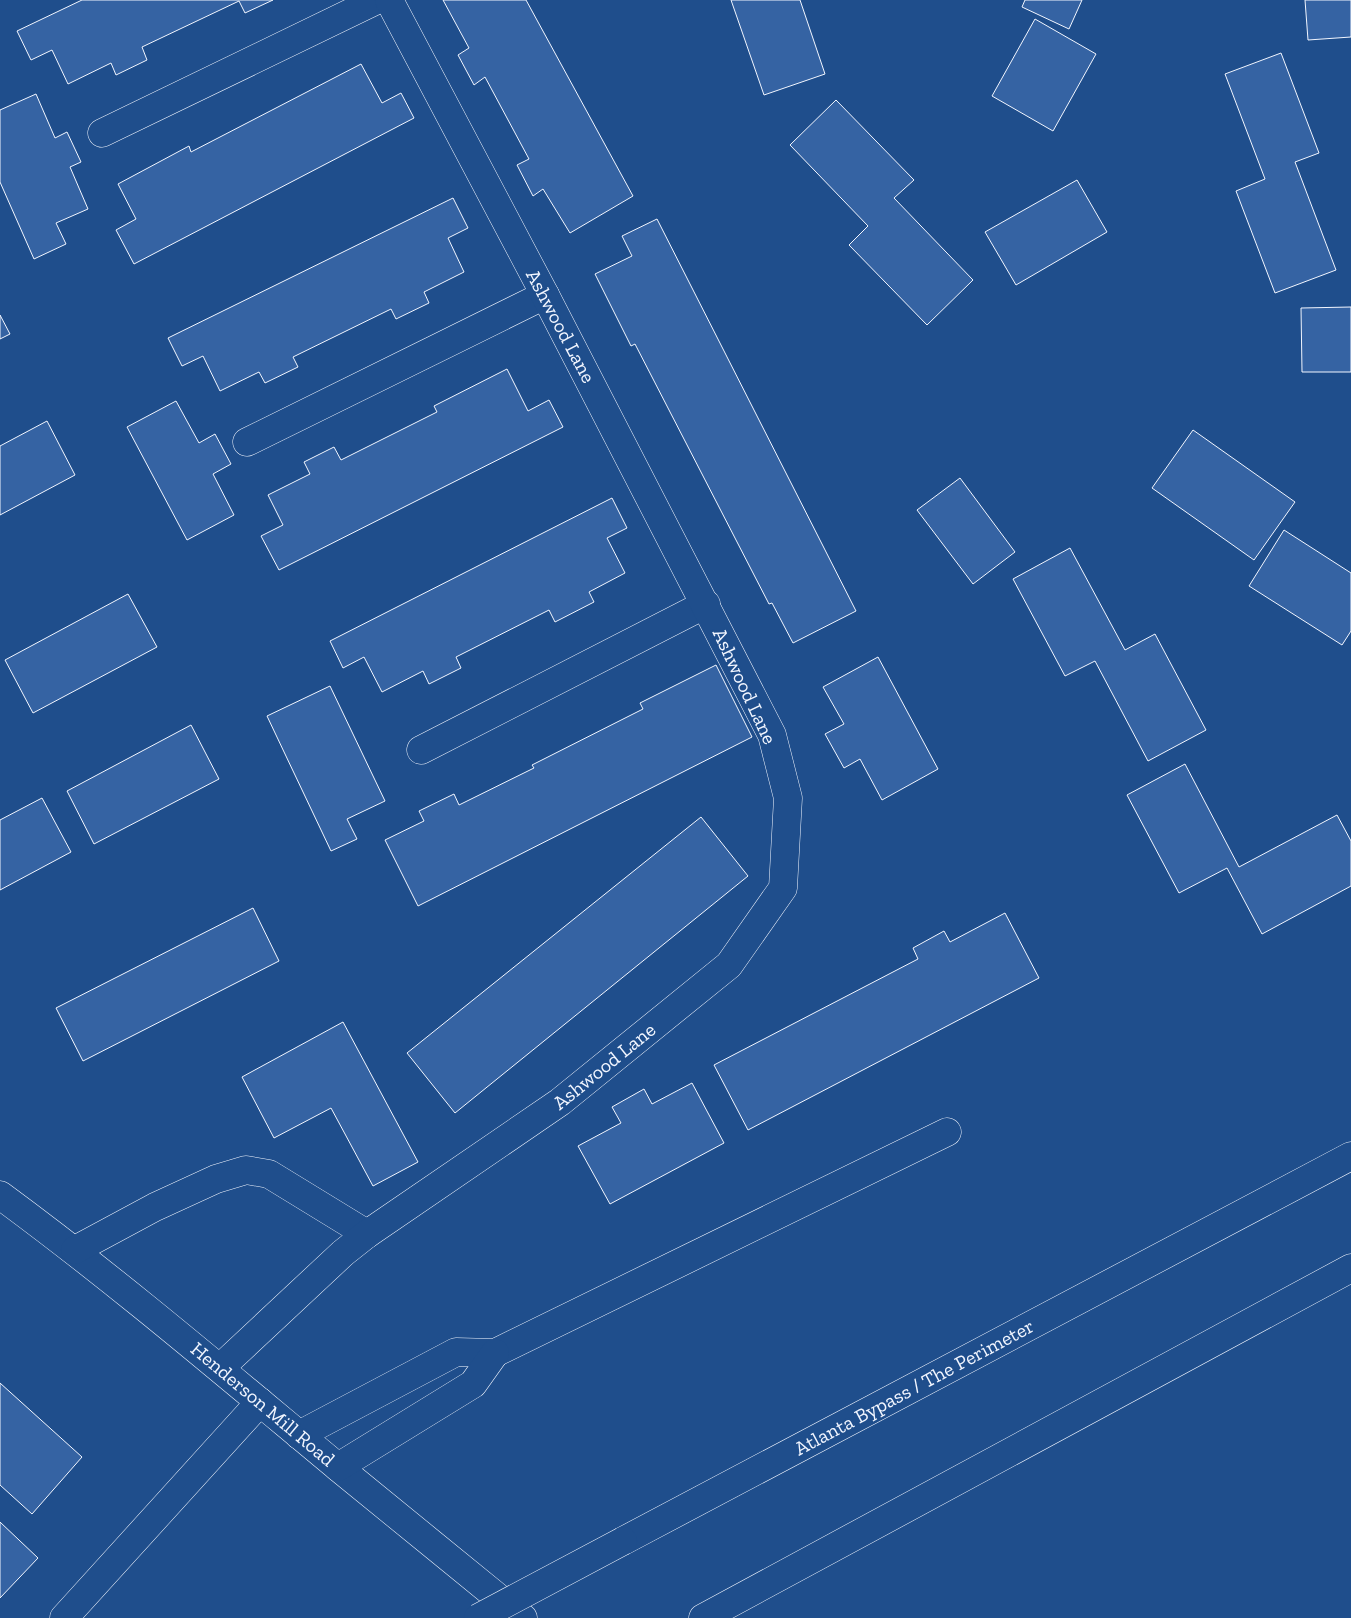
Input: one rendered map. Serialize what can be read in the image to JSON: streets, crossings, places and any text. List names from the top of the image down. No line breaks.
{"streets":{"main road":["Ashwood Lane","Atlanta Bypass / The Perimeter","Henderson Mill Road"]},"crossings":[["Ashwood Lane","Henderson Mill Road"]]}
